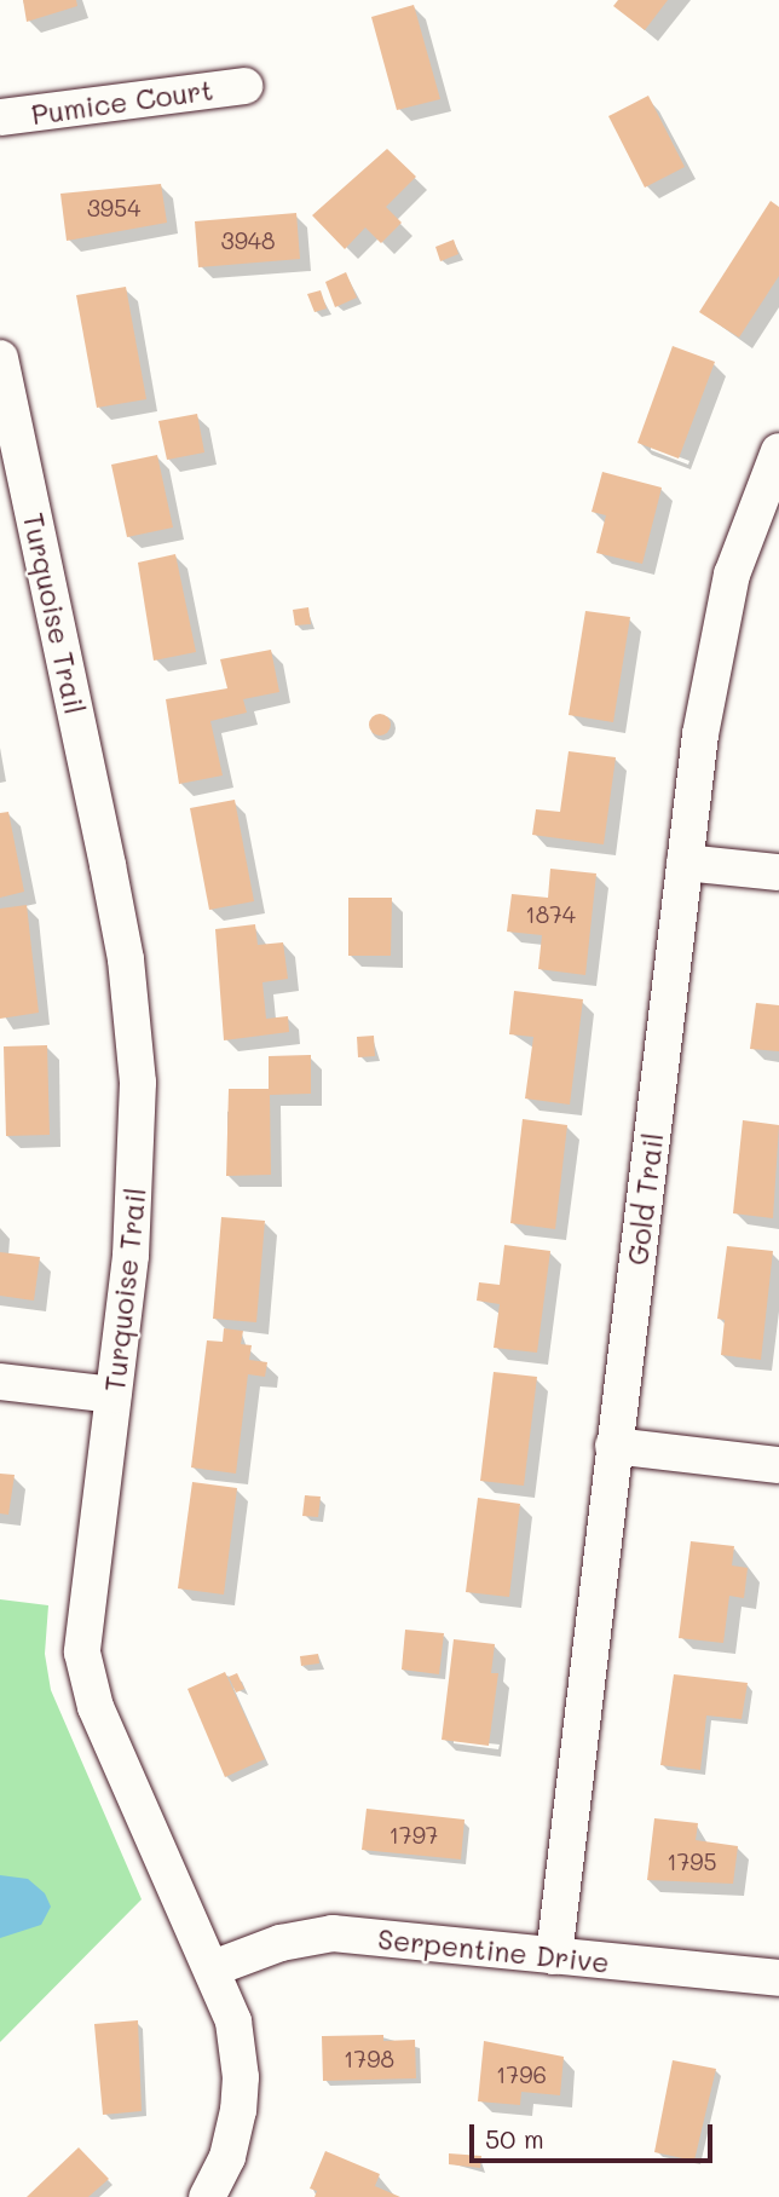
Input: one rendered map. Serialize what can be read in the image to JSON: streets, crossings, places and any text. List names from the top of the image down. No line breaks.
{"streets":{"street":["Pumice Court","Turquoise Trail","Gold Trail","Serpentine Drive"]},"crossings":[["Turquoise Trail","Serpentine Drive"],["Gold Trail","Serpentine Drive"]],"house_numbers":["3954","3948","1874","1797","1795","1798","1796"],"scale_bar":"50 m"}
